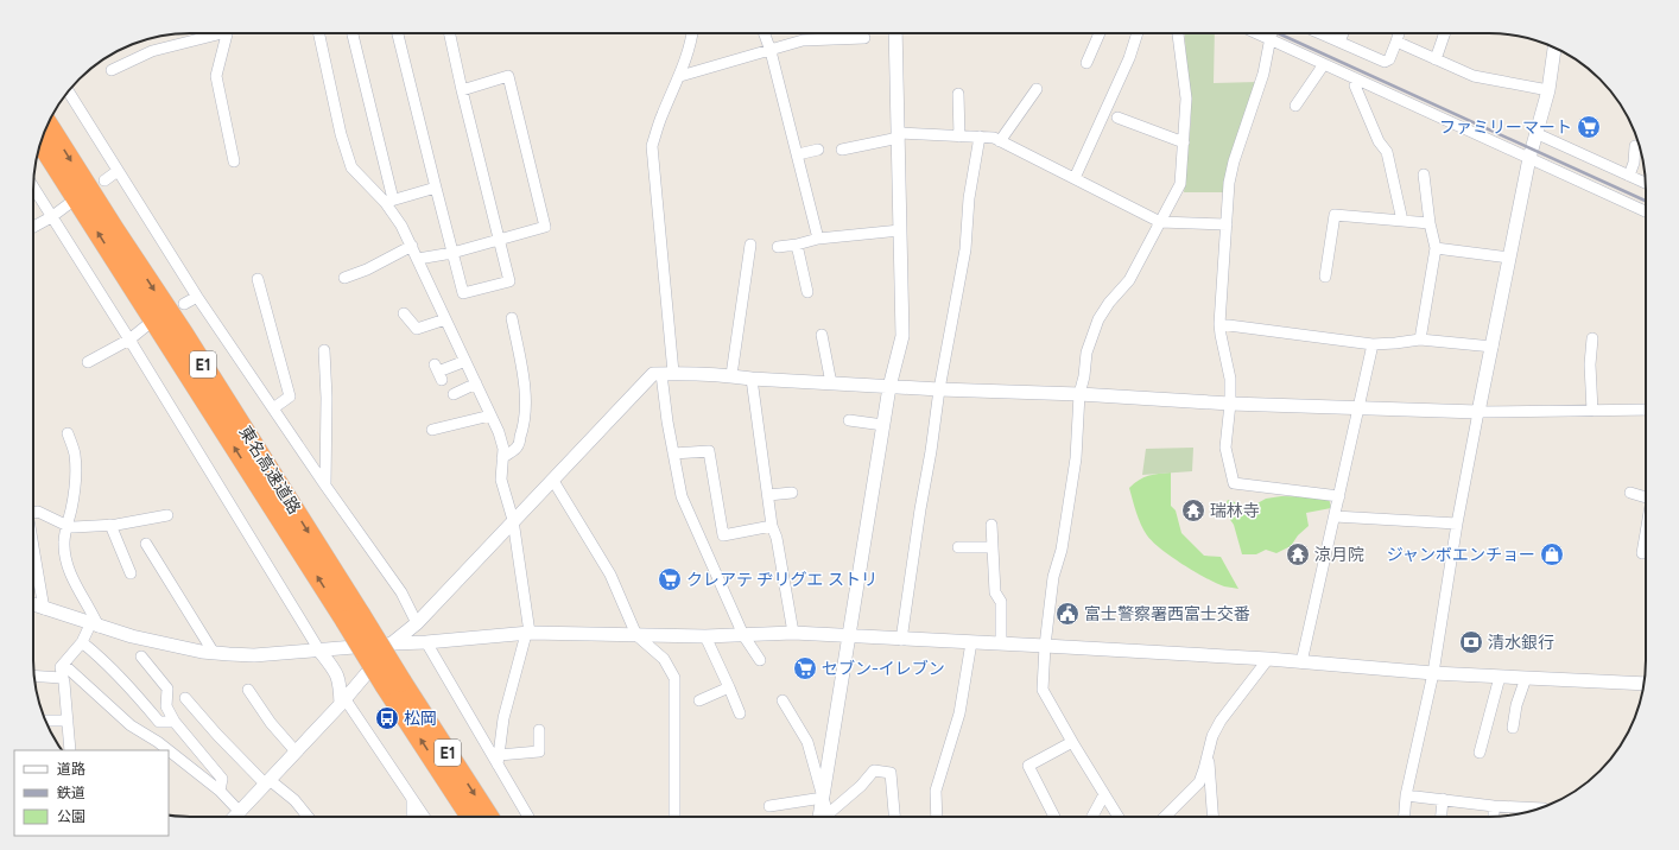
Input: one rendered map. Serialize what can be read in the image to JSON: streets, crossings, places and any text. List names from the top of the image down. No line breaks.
{"streets":{"highway":["E1","東名高速道路"]},"places":{"supermarket":["ファミリーマート","クレアテ ヂリグエ ストリ","セブン-イレブン"],"temple":["瑞林寺","涼月院"],"shop":["ジャンボエンチョー"],"public building":["富士警察署西富士交番"],"bank":["清水銀行"],"bus stop":["松岡"]},"legend":["道路","鉄道","公園"]}
